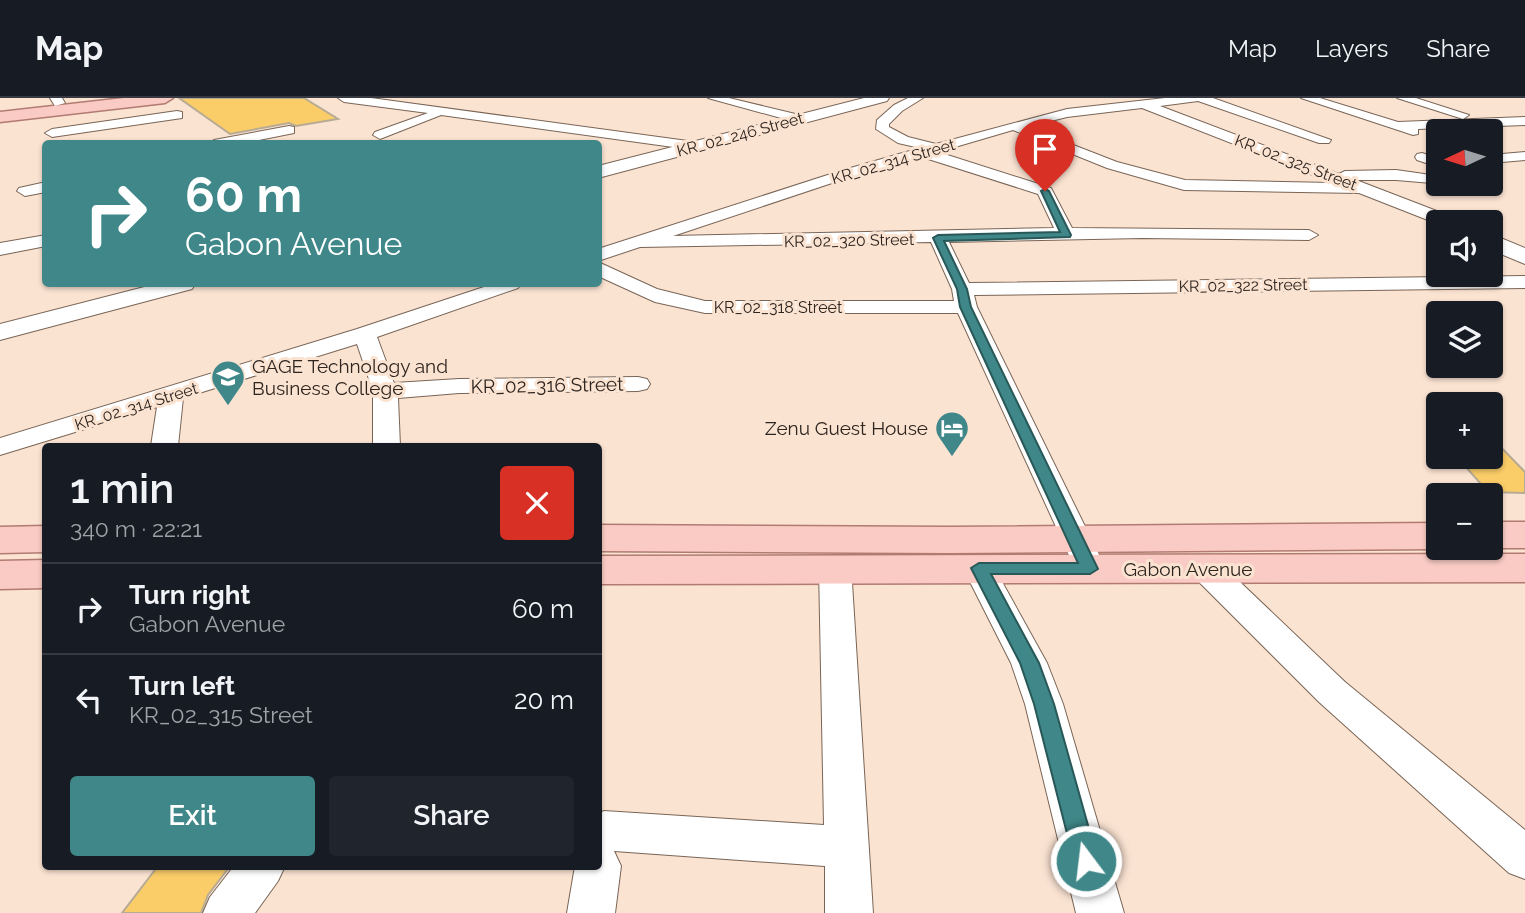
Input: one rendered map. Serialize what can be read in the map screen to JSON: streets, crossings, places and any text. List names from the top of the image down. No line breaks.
{"streets":{"main road":["Gabon Avenue"],"street":["KR_02_246 Street","KR_02_314 Street","KR_02_325 Street","KR_02_320 Street","KR_02_322 Street","KR_02_318 Street","KR_02_316 Street"]},"crossings":[["KR_02_314 Street","KR_02_325 Street"],["KR_02_314 Street","KR_02_320 Street"],["KR_02_322 Street","KR_02_318 Street"]],"places":{"school or university":["GAGE Technology and Business College"],"hotel":["Zenu Guest House"]},"north":"left","page":{"header":"Map","nav":["Map","Layers","Share"],"map_buttons":["+","−"],"turn":["60 m","Gabon Avenue"],"heading":["1 min","340 m · 22:21"],"list":[{"name":"Turn right","note":"Gabon Avenue","value":"60 m"},{"name":"Turn left","note":"KR_02_315 Street","value":"20 m"}],"buttons":["Exit","Share"]}}
